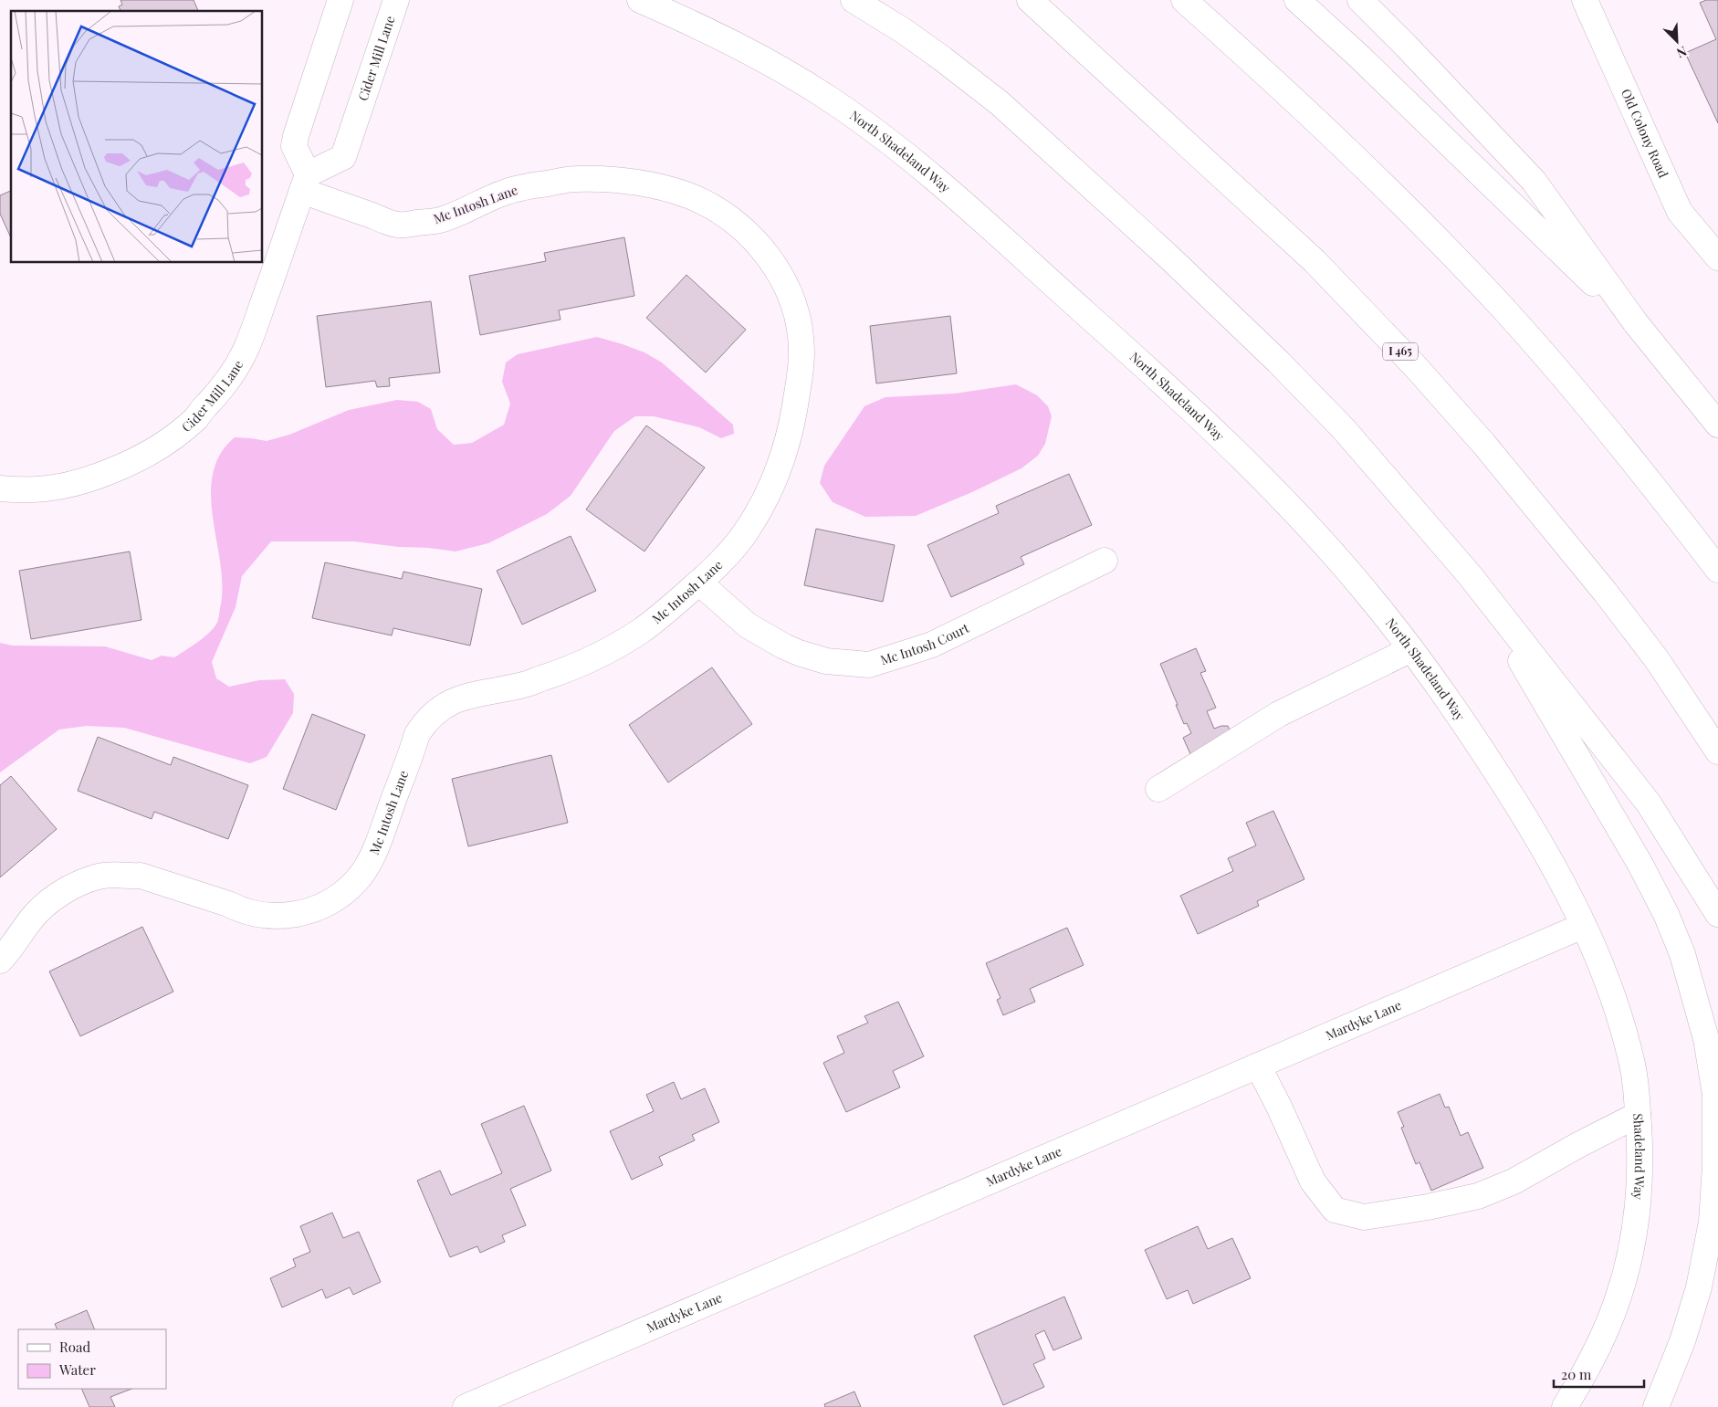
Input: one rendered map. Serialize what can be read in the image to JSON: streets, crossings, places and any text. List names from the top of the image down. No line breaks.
{"streets":{"main road":["Cider Mill Lane","Old Colony Road","North Shadeland Way","Mc Intosh Lane","I 465","Mc Intosh Court","Mardyke Lane","Shadeland Way"]},"crossings":[["Cider Mill Lane","Mc Intosh Lane"],["North Shadeland Way","Mardyke Lane"],["North Shadeland Way","Shadeland Way"],["Mc Intosh Lane","Mc Intosh Court"],["Mardyke Lane","Shadeland Way"]],"legend":["Road","Water"],"scale_bar":"20 m","north":"bottom right"}
